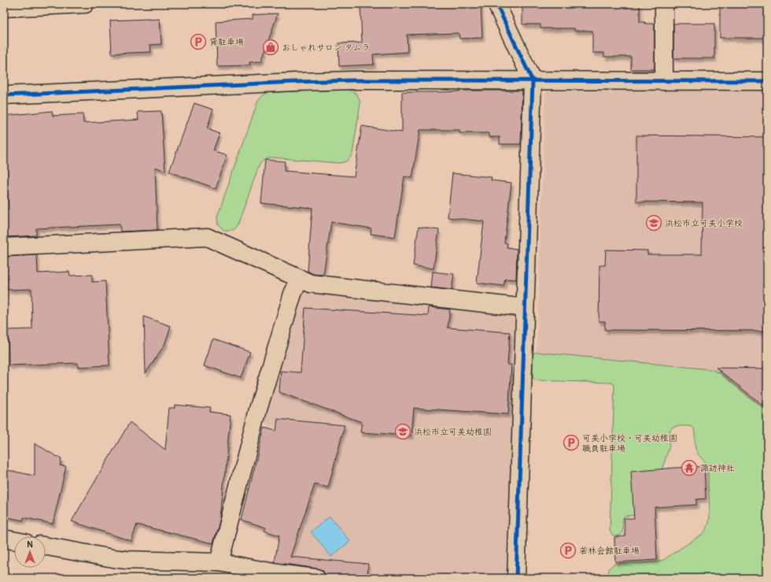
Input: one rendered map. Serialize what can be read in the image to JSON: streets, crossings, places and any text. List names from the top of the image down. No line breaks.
{"places":{"parking":["貸駐車場","可美小学校・可美幼稚園 職員駐車場","若林会館駐車場"],"shop":["おしゃれサロン タムラ"],"school or university":["浜松市立可美小学校","浜松市立可美幼稚園"],"temple":["諏訪神社"]},"north":"top"}
